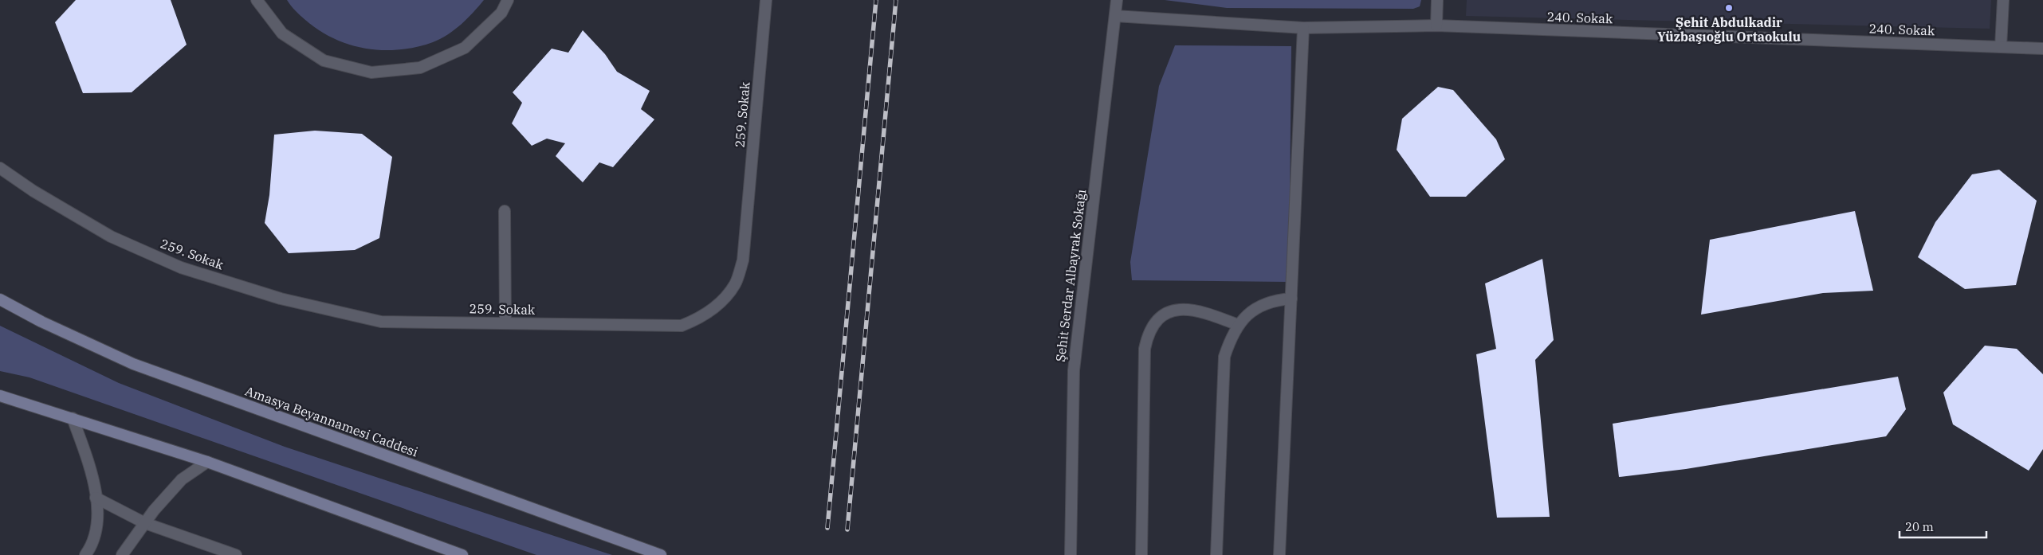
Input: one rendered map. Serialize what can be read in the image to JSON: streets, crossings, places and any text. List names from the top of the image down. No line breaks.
{"streets":{"main road":["Amasya Beyannamesi Caddesi"],"street":["240. Sokak","259. Sokak","Şehit Serdar Albayrak Sokağı"]},"crossings":[["240. Sokak","Şehit Serdar Albayrak Sokağı"]],"places":["Şehit Abdulkadir Yüzbaşıoğlu Ortaokulu"],"scale_bar":"20 m"}
